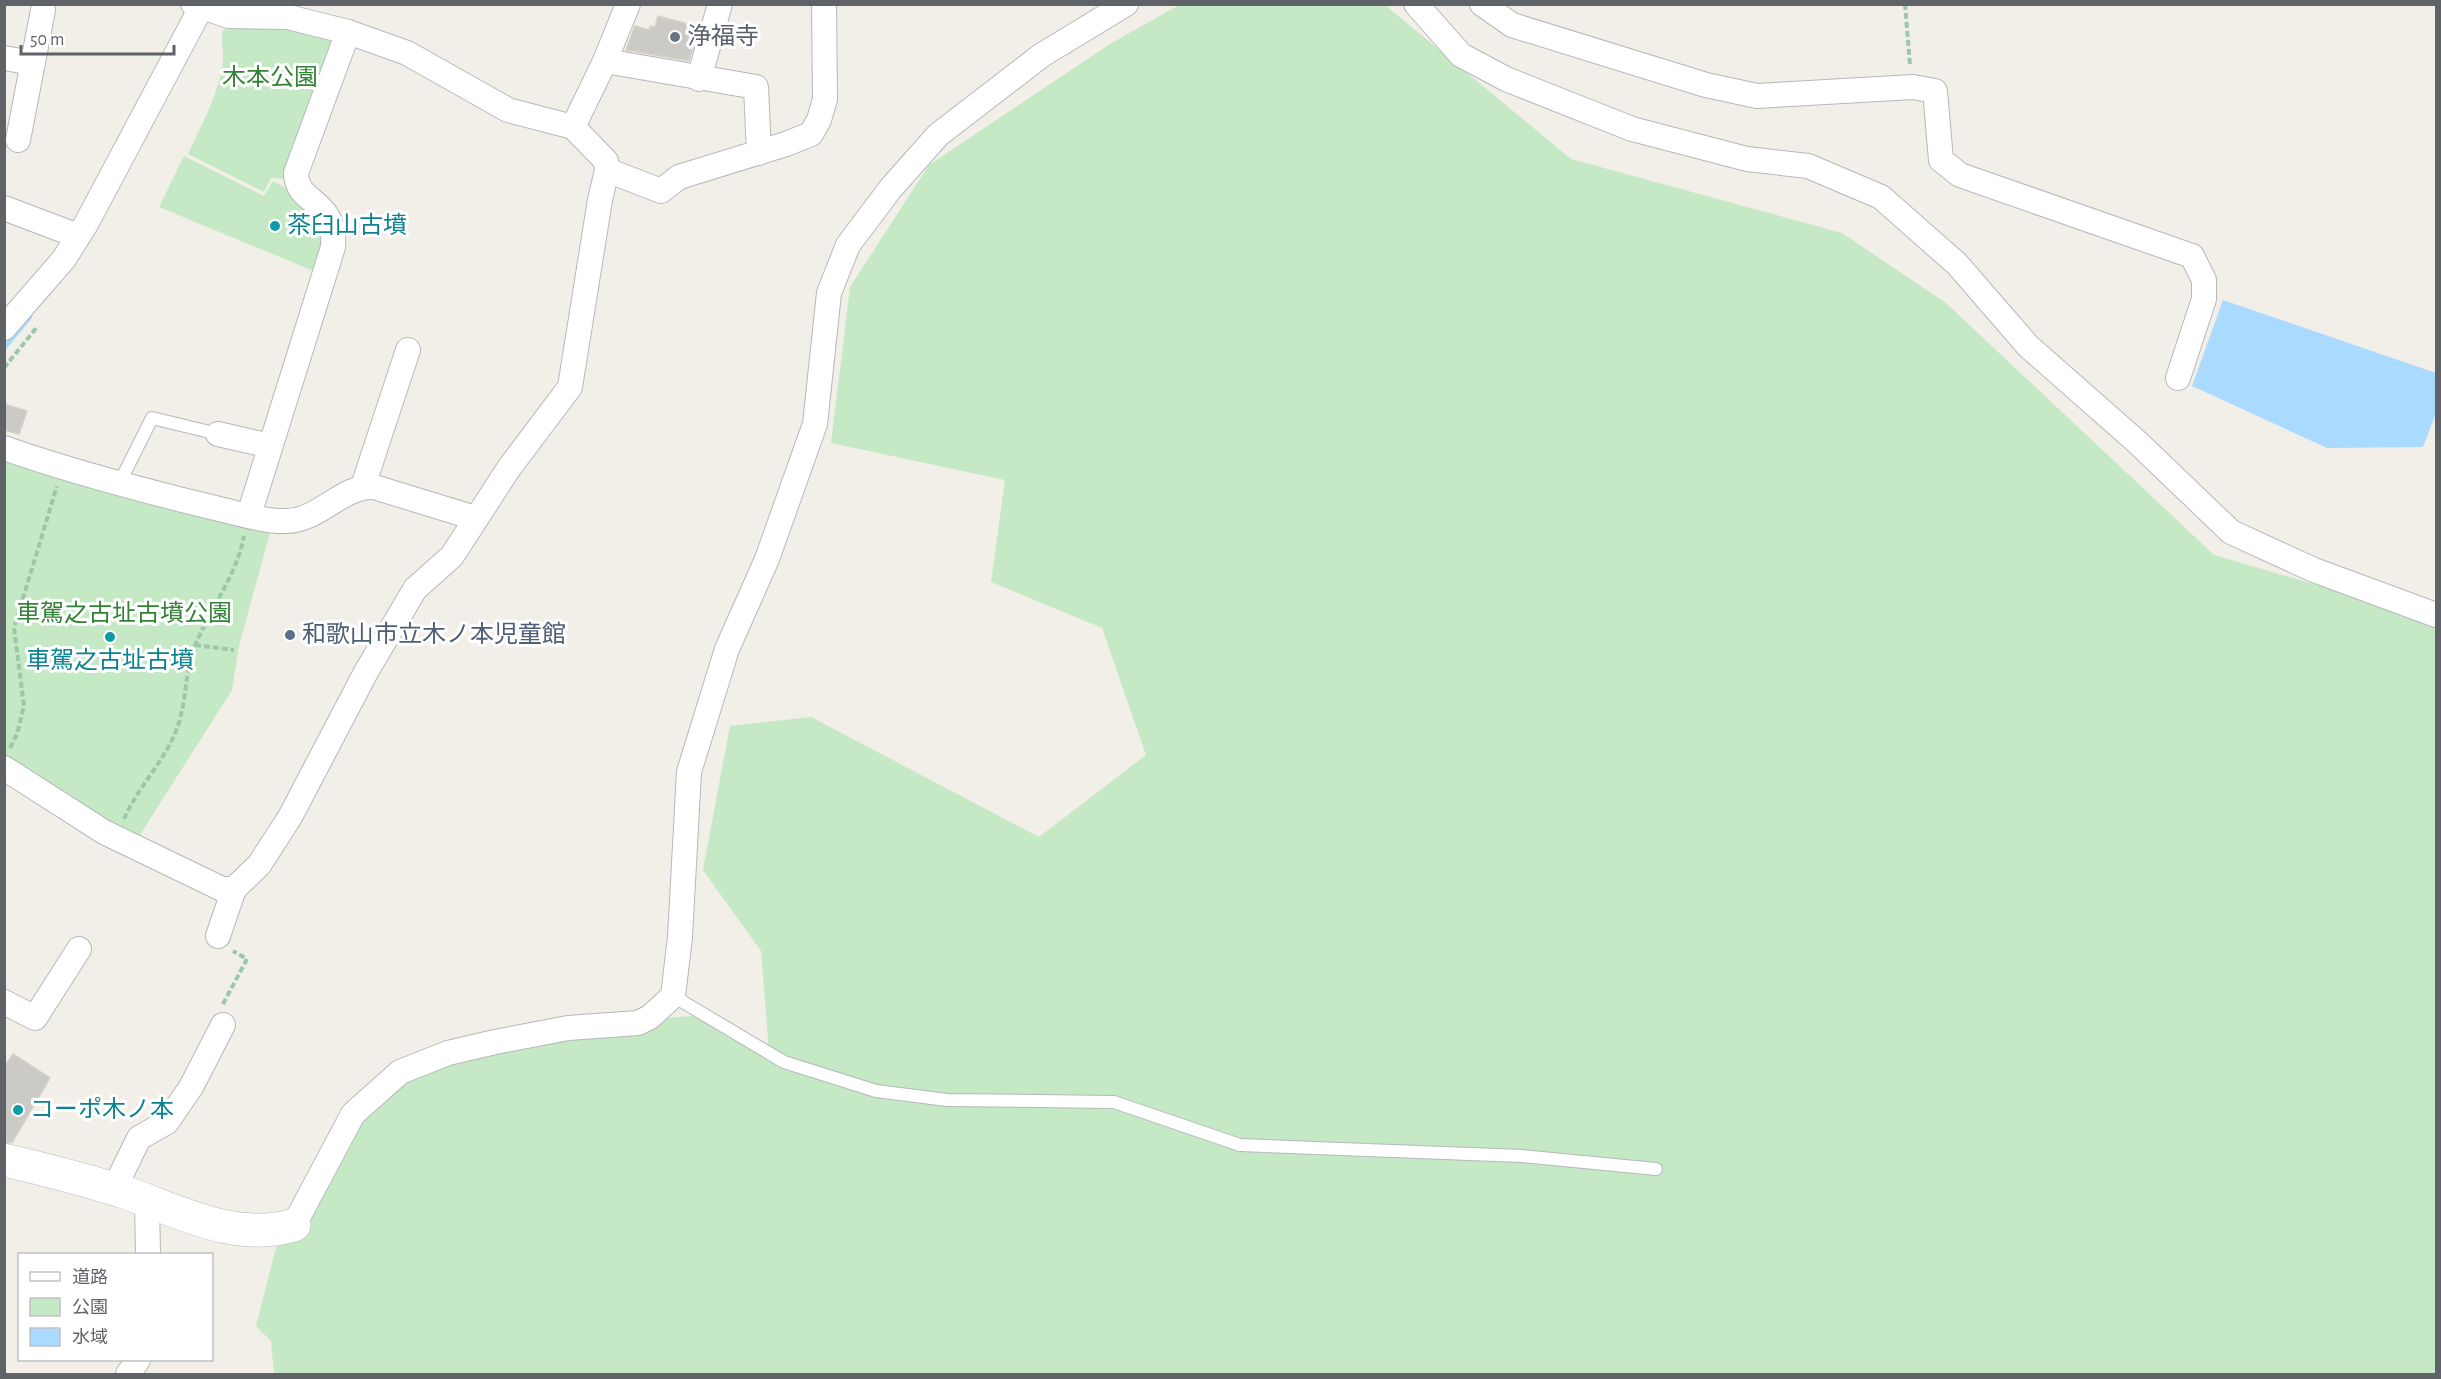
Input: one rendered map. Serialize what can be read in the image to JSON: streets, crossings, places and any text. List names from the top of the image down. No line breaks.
{"parks":["木本公園","車駕之古址古墳公園"],"places":["浄福寺","茶臼山古墳","和歌山市立木ノ本児童館","車駕之古址古墳","コーポ木ノ本"],"legend":["道路","公園","水域"],"scale_bar":"50 m"}
